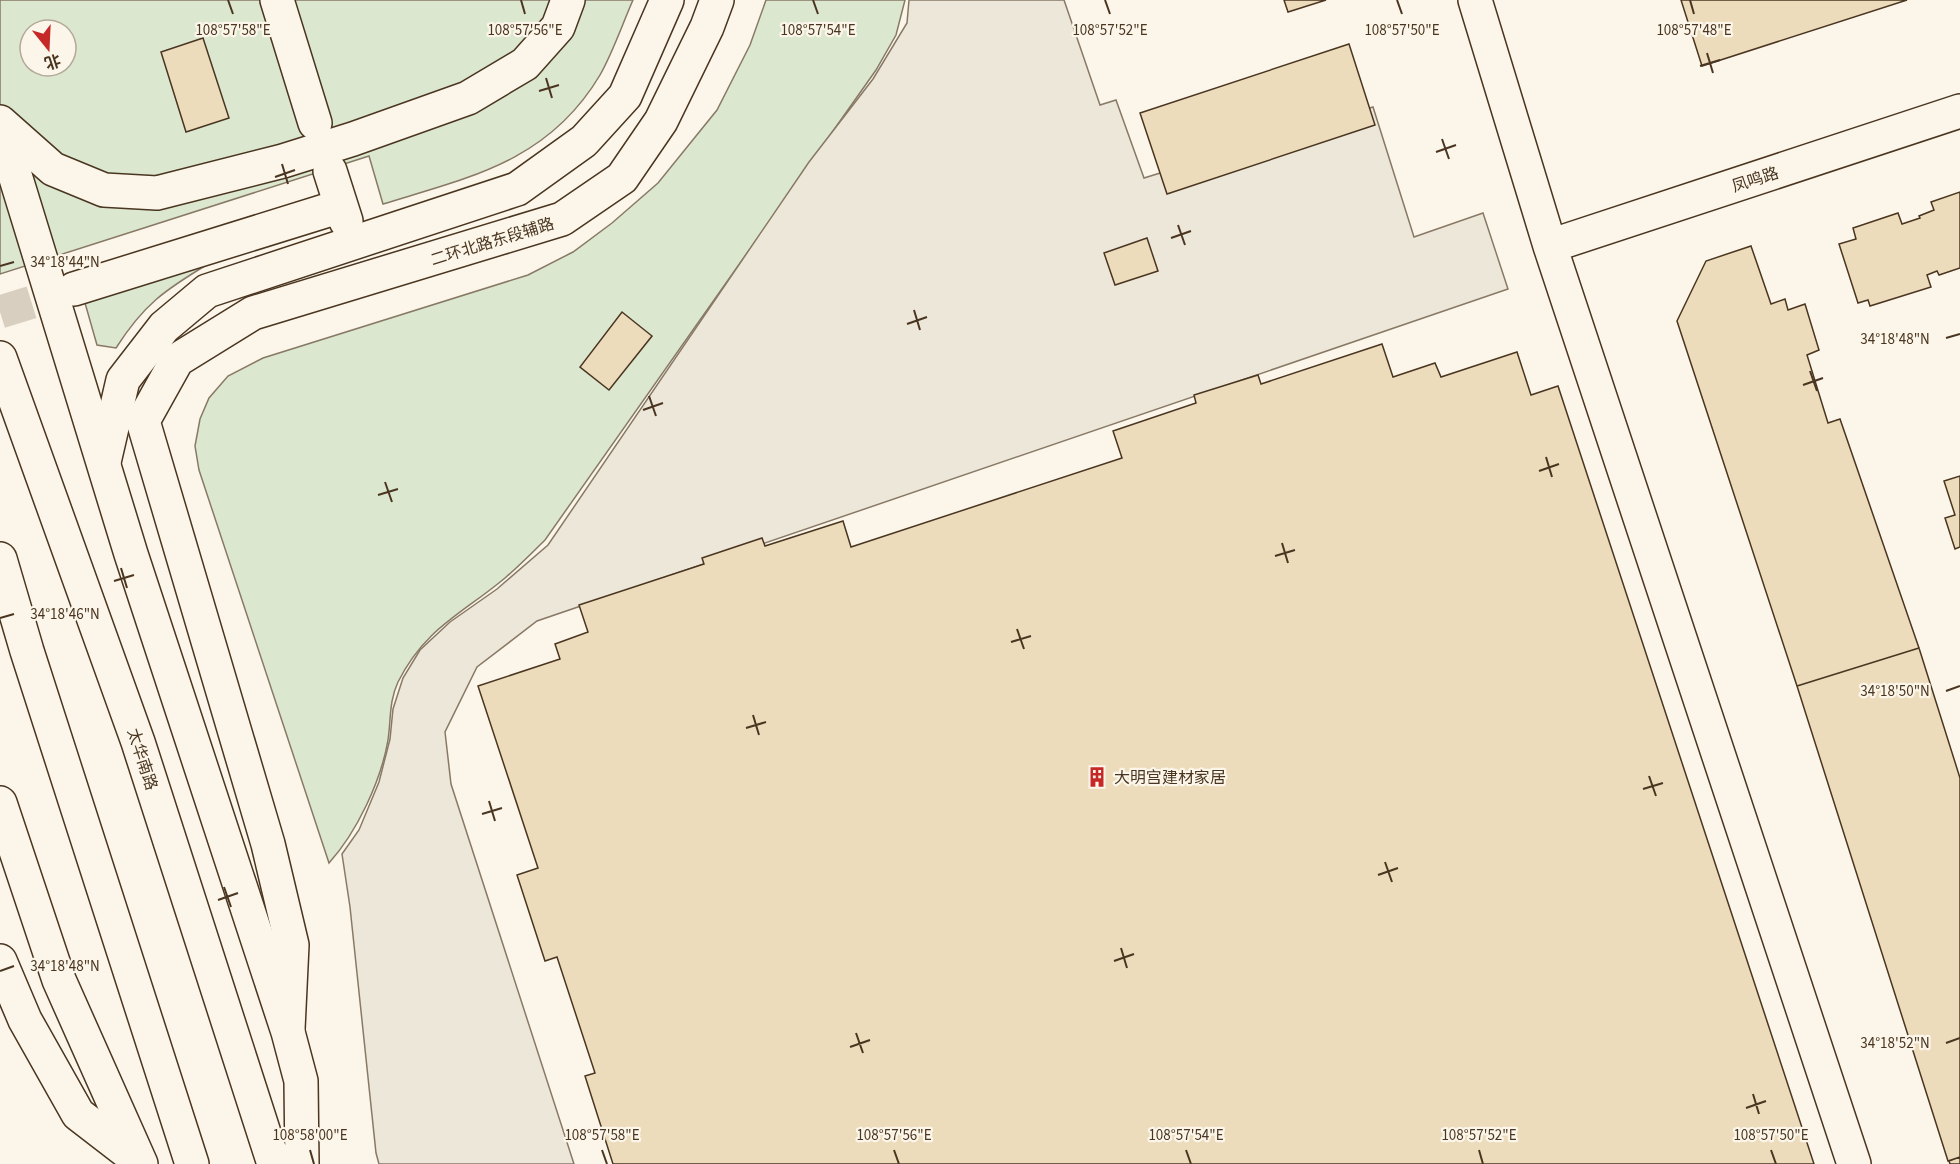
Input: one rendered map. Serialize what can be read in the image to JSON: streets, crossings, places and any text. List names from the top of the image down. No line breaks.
{"streets":{"main road":["凤鸣路","二环北路东段辅路","太华南路"]},"places":{"building":["大明宫建材家居"]},"north":"bottom","coordinates":["108°57'58\"E","108°57'56\"E","108°57'54\"E","108°57'52\"E","108°57'50\"E","108°57'48\"E","34°18'44\"N","34°18'48\"N","34°18'46\"N","34°18'50\"N","34°18'52\"N","108°58'00\"E"]}
